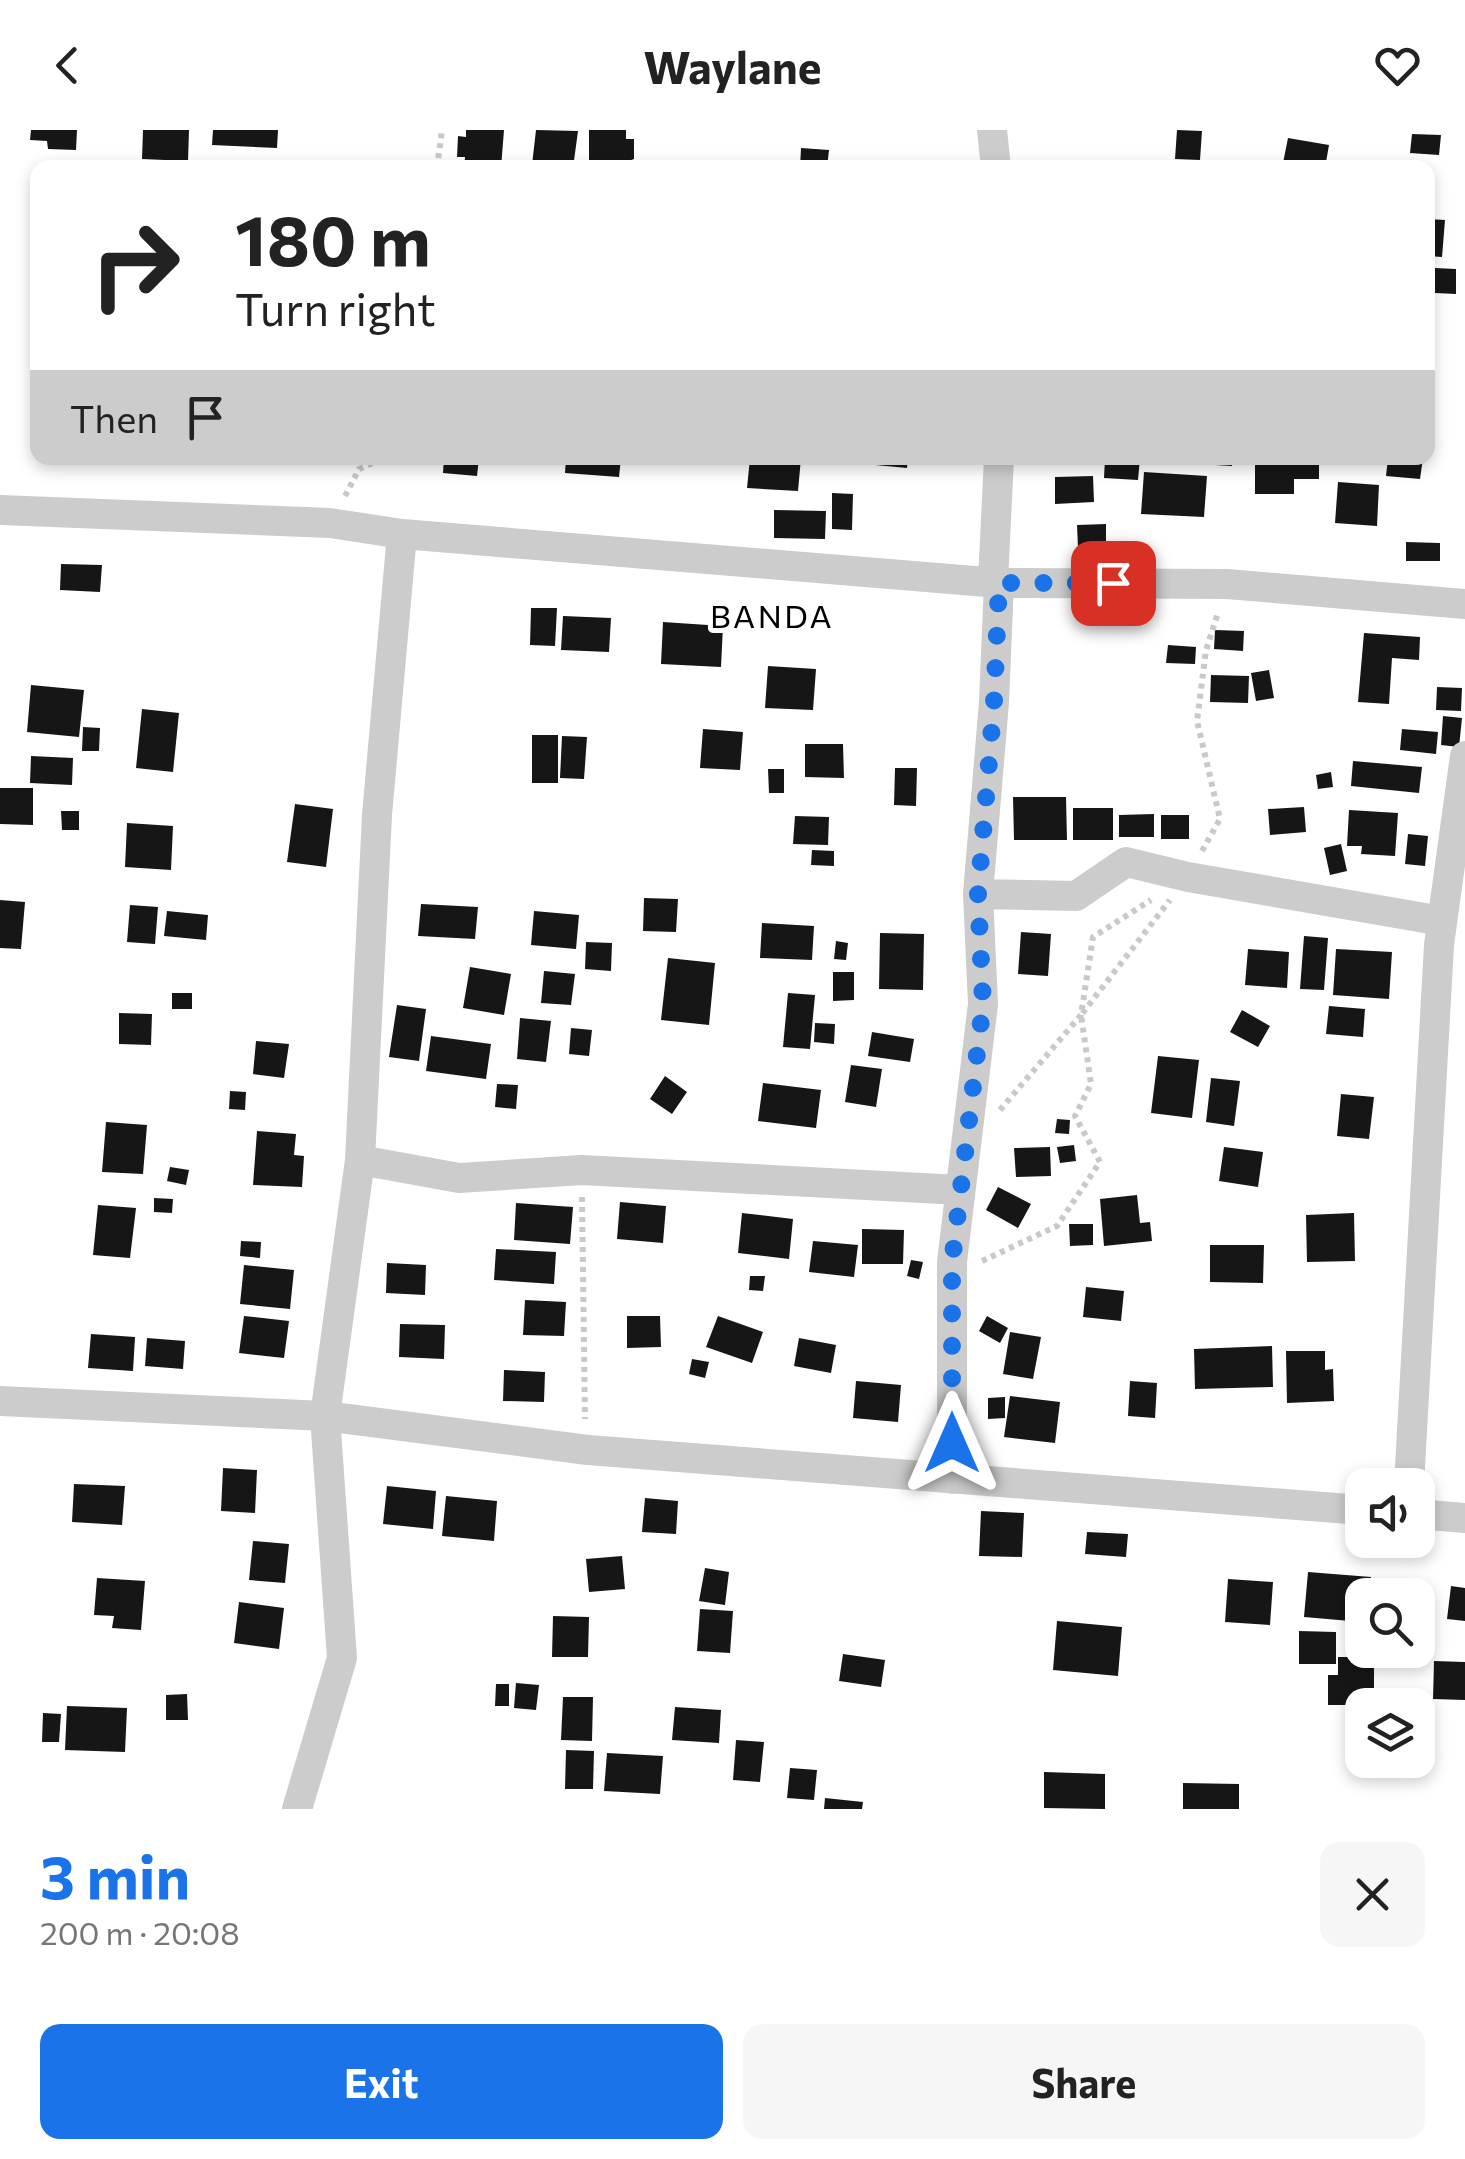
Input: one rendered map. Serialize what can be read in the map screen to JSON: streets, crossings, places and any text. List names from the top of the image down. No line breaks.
{"districts":["BANDA"],"page":{"header":"Waylane","turn":["180 m","Turn right"],"then":"Then","heading":["3 min","200 m · 20:08"],"buttons":["Exit","Share"]}}
